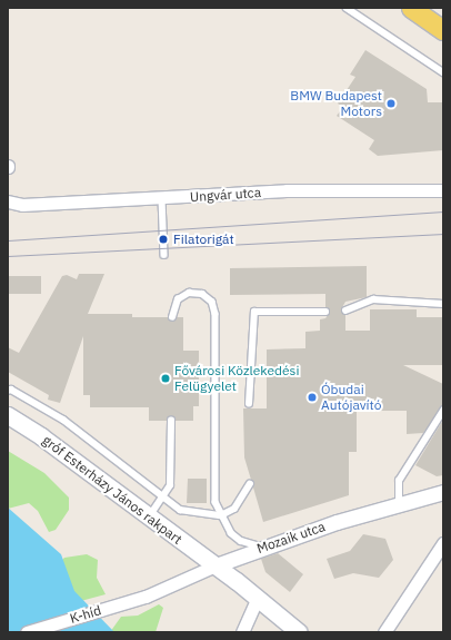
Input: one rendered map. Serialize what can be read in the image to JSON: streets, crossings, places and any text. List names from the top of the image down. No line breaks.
{"streets":{"main road":["gróf Esterházy János rakpart"],"street":["Ungvár utca","Mozaik utca","K-híd"]},"crossings":[["gróf Esterházy János rakpart","Mozaik utca"],["Mozaik utca","K-híd"]],"places":["BMW Budapest Motors","Filatorigát","Fővárosi Közlekedési Felügyelet","Óbudai Autójavító"]}
